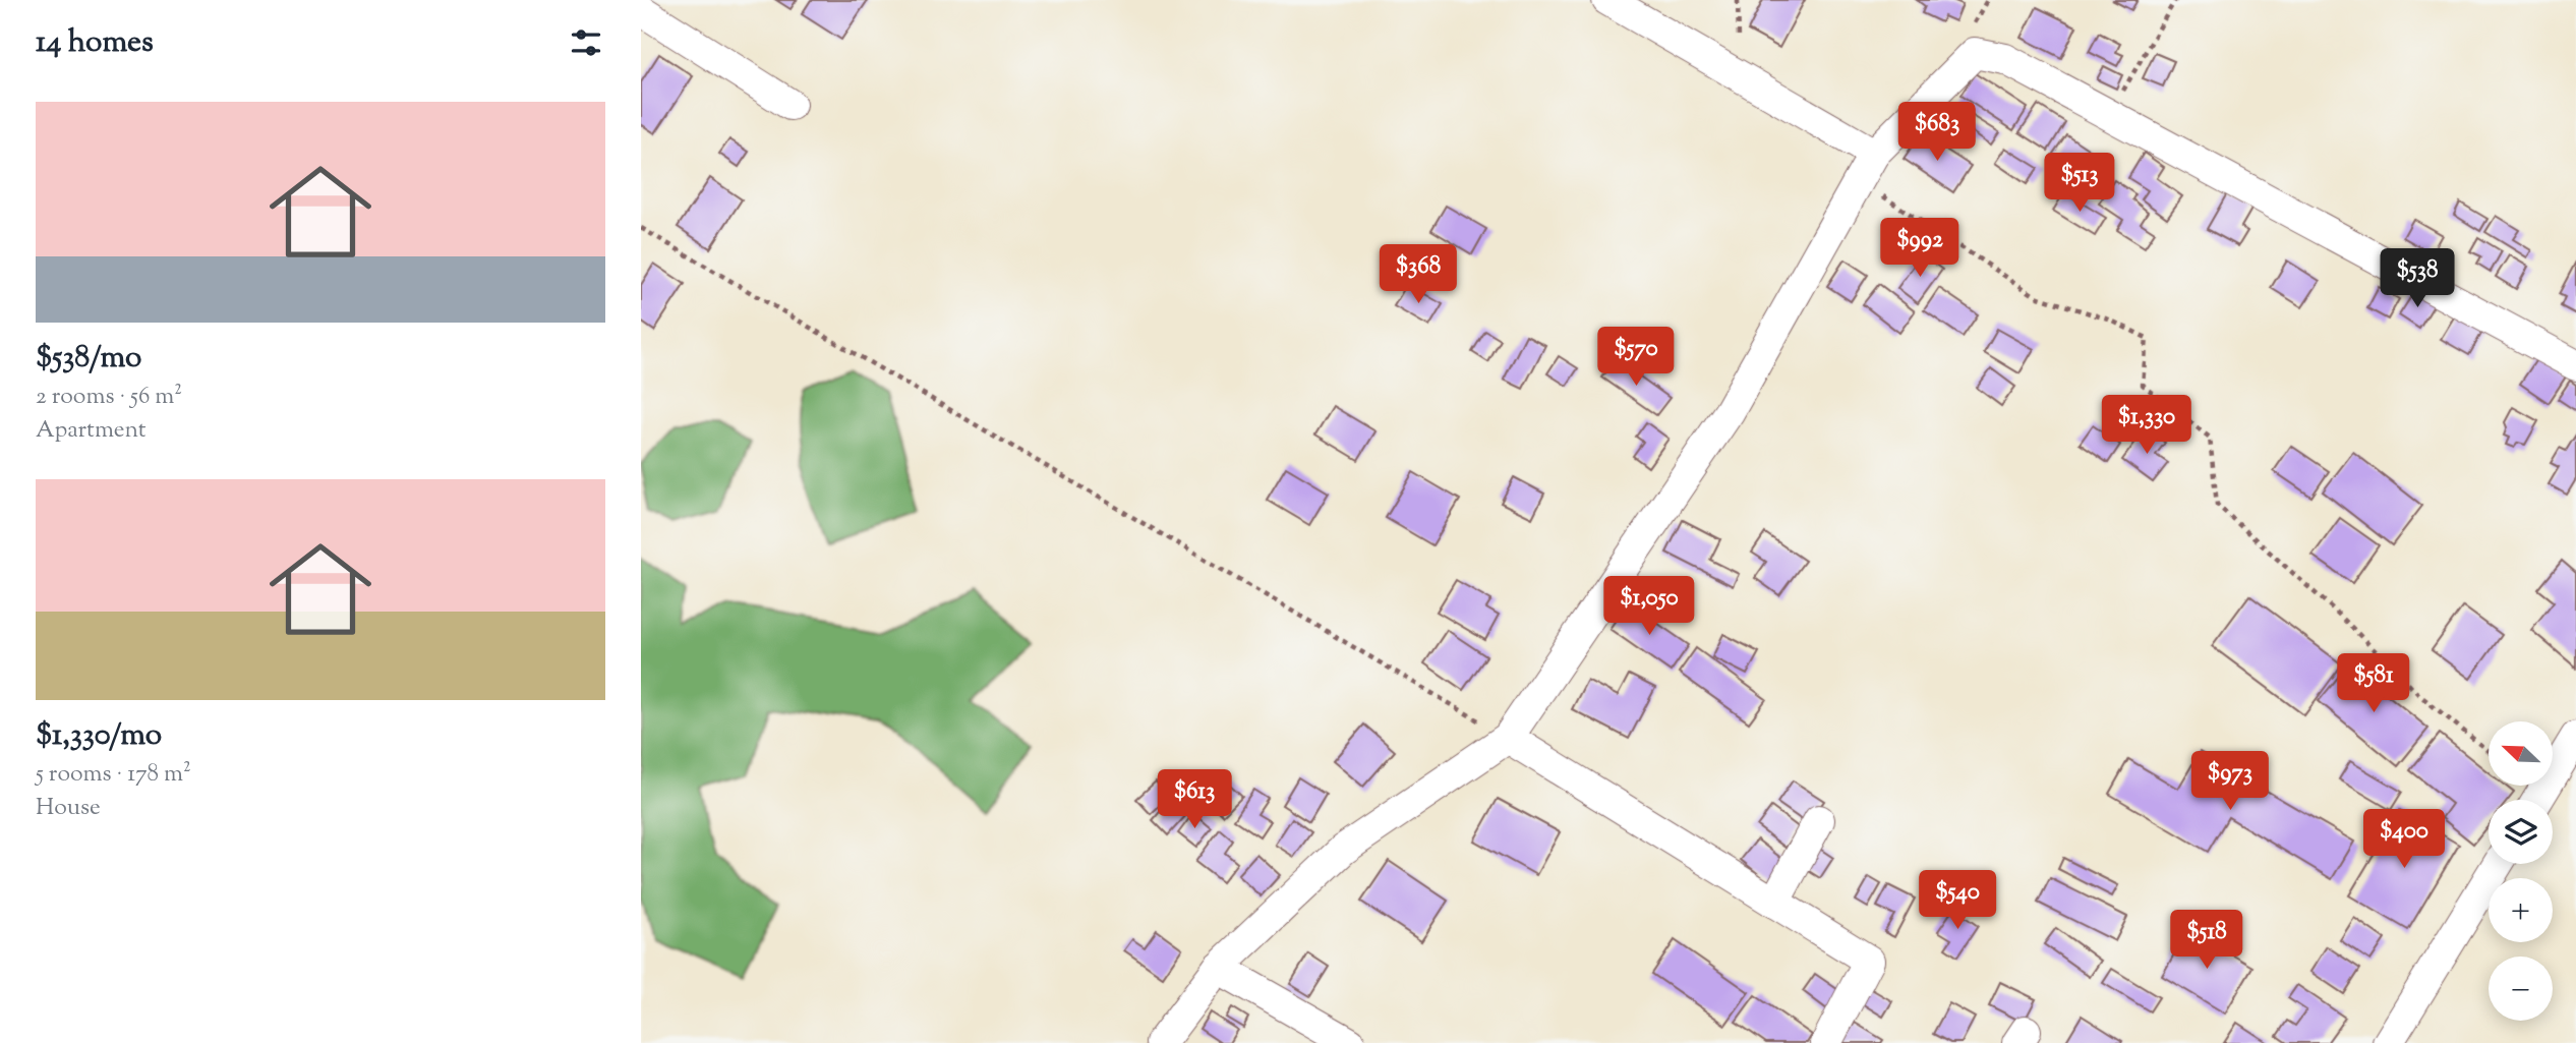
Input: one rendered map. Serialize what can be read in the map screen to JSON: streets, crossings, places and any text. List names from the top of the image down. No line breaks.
{"north":"top left","page":{"heading":"14 homes","list":[{"name":"$538/mo","note":"2 rooms · 56 m² · Apartment"},{"name":"$1,330/mo","note":"5 rooms · 178 m² · House"}],"price":["$683","$513","$992","$368","$538","$570","$1,330","$1,050","$581","$973","$613","$400","$540","$518"],"map_buttons":["+","−"]}}
